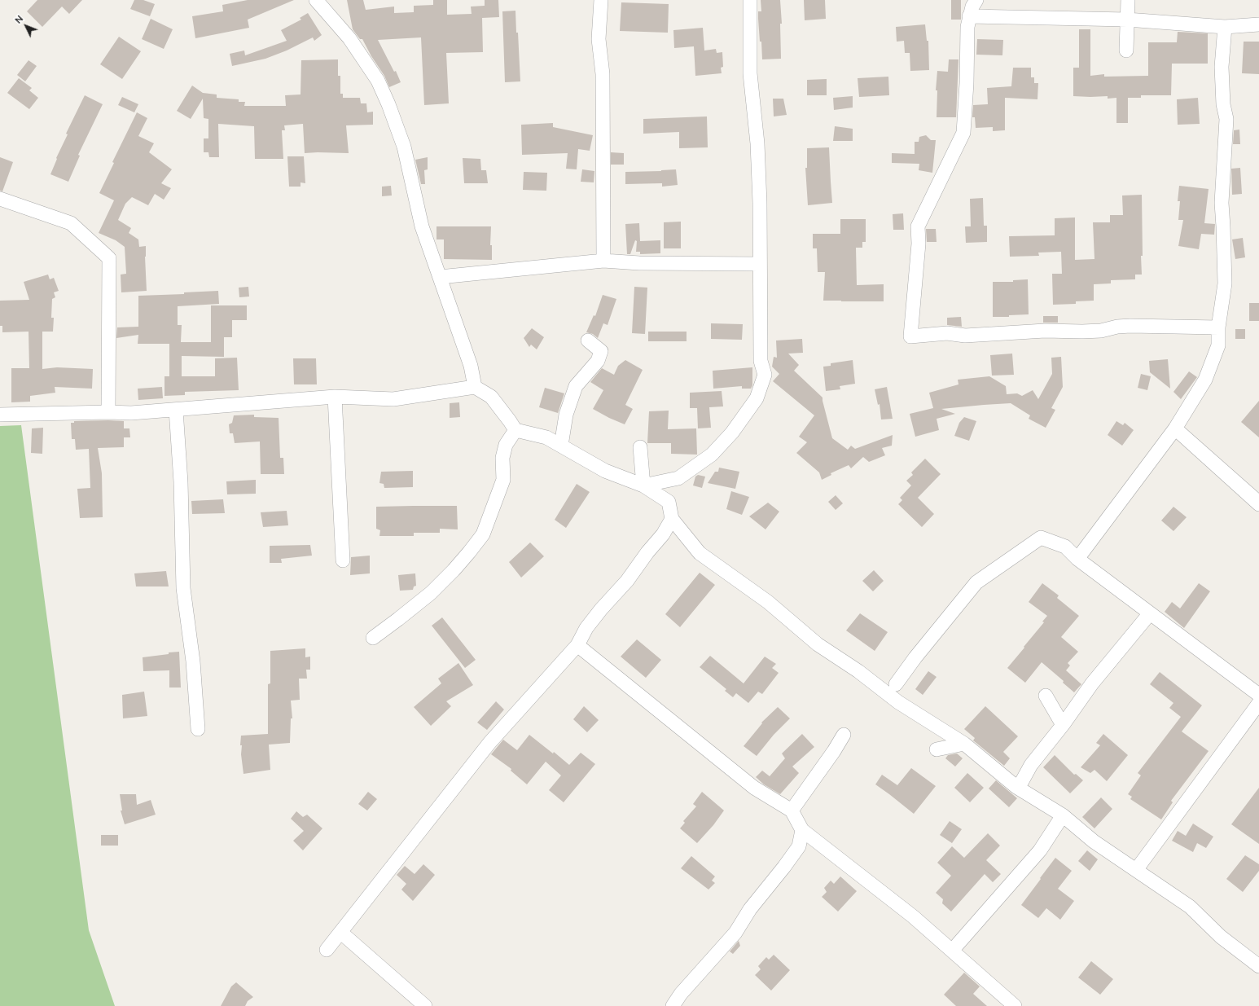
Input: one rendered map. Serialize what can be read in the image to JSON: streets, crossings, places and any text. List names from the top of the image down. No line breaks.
{"north":"top left"}
